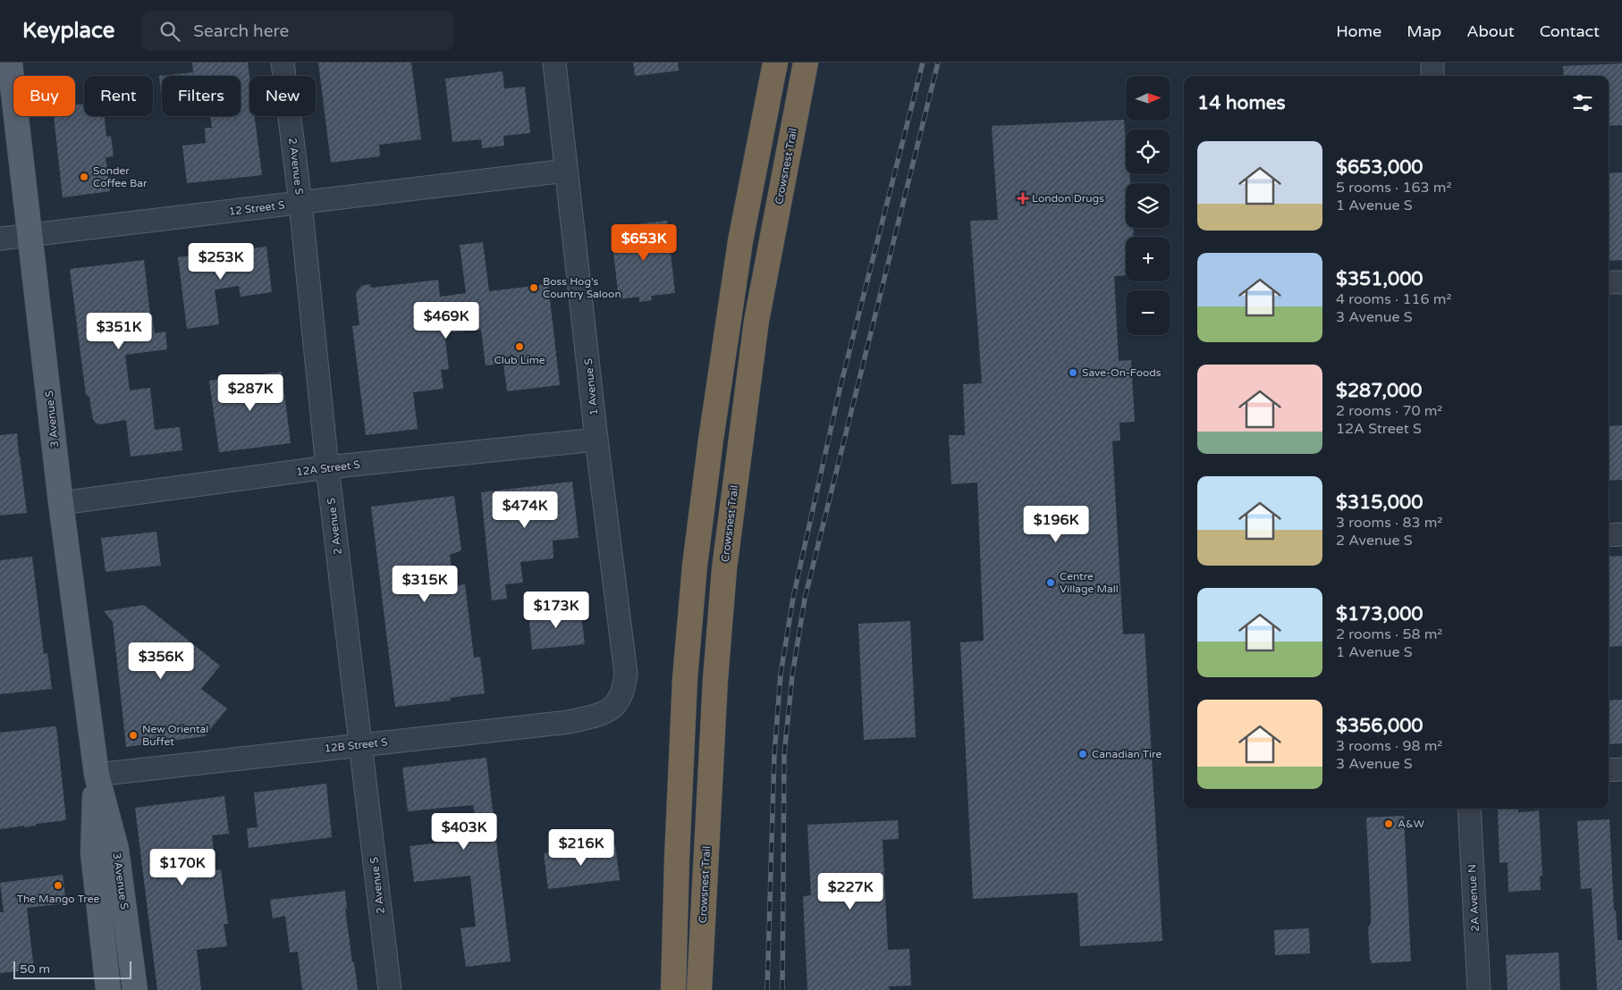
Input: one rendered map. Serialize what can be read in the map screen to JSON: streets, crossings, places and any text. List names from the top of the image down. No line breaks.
{"streets":{"highway":["Crowsnest Trail"],"main road":["3 Avenue S"],"street":["2 Avenue S","12 Street S","1 Avenue S","12A Street S","12B Street S","2A Avenue N"]},"crossings":[["2 Avenue S","12 Street S"],["2 Avenue S","12A Street S"],["2 Avenue S","12B Street S"],["12 Street S","1 Avenue S"],["12 Street S","3 Avenue S"],["1 Avenue S","12A Street S"],["1 Avenue S","12B Street S"],["3 Avenue S","12A Street S"],["3 Avenue S","12B Street S"]],"places":{"other":["Sonder Coffee Bar","Boss Hog's Country Saloon","Club Lime","Save-On-Foods","Centre Village Mall","New Oriental Buffet","Canadian Tire","A&W","The Mango Tree"],"health":["London Drugs"]},"scale_bar":"50 m","north":"right","page":{"header":"Keyplace","search":"Search here","nav":["Home","Map","About","Contact"],"map_buttons":["+","−"],"chip":["Buy","Rent","Filters","New"],"heading":"14 homes","list":[{"name":"$653,000","note":"5 rooms · 163 m² · 1 Avenue S"},{"name":"$351,000","note":"4 rooms · 116 m² · 3 Avenue S"},{"name":"$287,000","note":"2 rooms · 70 m² · 12A Street S"},{"name":"$315,000","note":"3 rooms · 83 m² · 2 Avenue S"},{"name":"$173,000","note":"2 rooms · 58 m² · 1 Avenue S"},{"name":"$356,000","note":"3 rooms · 98 m² · 3 Avenue S"}],"price":["$653K","$253K","$469K","$351K","$287K","$474K","$196K","$315K","$173K","$356K","$403K","$216K","$170K","$227K"],"scale":"50 m"}}
